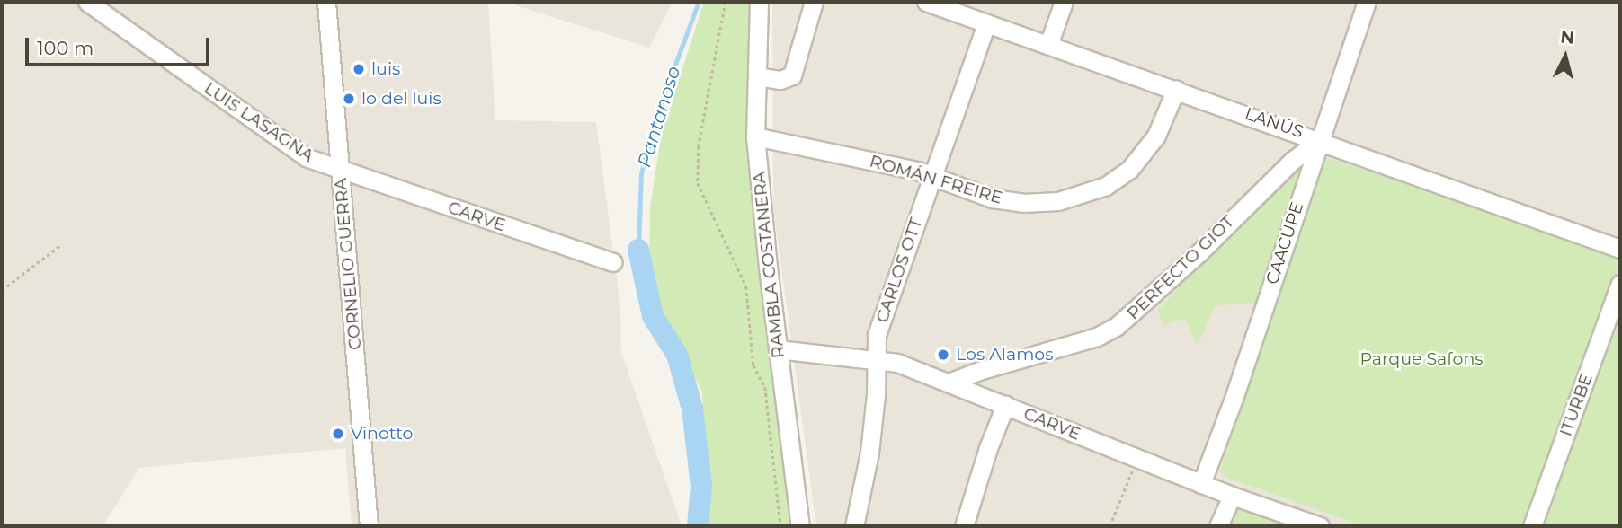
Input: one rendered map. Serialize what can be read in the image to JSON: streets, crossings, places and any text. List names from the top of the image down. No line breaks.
{"streets":{"street":["LUIS LASAGNA","LANÚS","ROMÁN FREIRE","CARVE","CAACUPE","CORNELIO GUERRA","RAMBLA COSTANERA","PERFECTO GIOT","CARLOS OTT","ITURBE"]},"crossings":[["LUIS LASAGNA","CARVE"],["LUIS LASAGNA","CORNELIO GUERRA"],["LANÚS","ROMÁN FREIRE"],["LANÚS","CAACUPE"],["LANÚS","PERFECTO GIOT"],["LANÚS","CARLOS OTT"],["ROMÁN FREIRE","RAMBLA COSTANERA"],["ROMÁN FREIRE","CARLOS OTT"],["CARVE","CAACUPE"],["CARVE","CORNELIO GUERRA"],["CARVE","RAMBLA COSTANERA"],["CARVE","PERFECTO GIOT"],["CARVE","CARLOS OTT"],["CAACUPE","PERFECTO GIOT"]],"water":["Pantanoso"],"parks":["Parque Safons"],"places":["luis","lo del luis","Los Alamos","Vinotto"],"scale_bar":"100 m","north":"top"}
